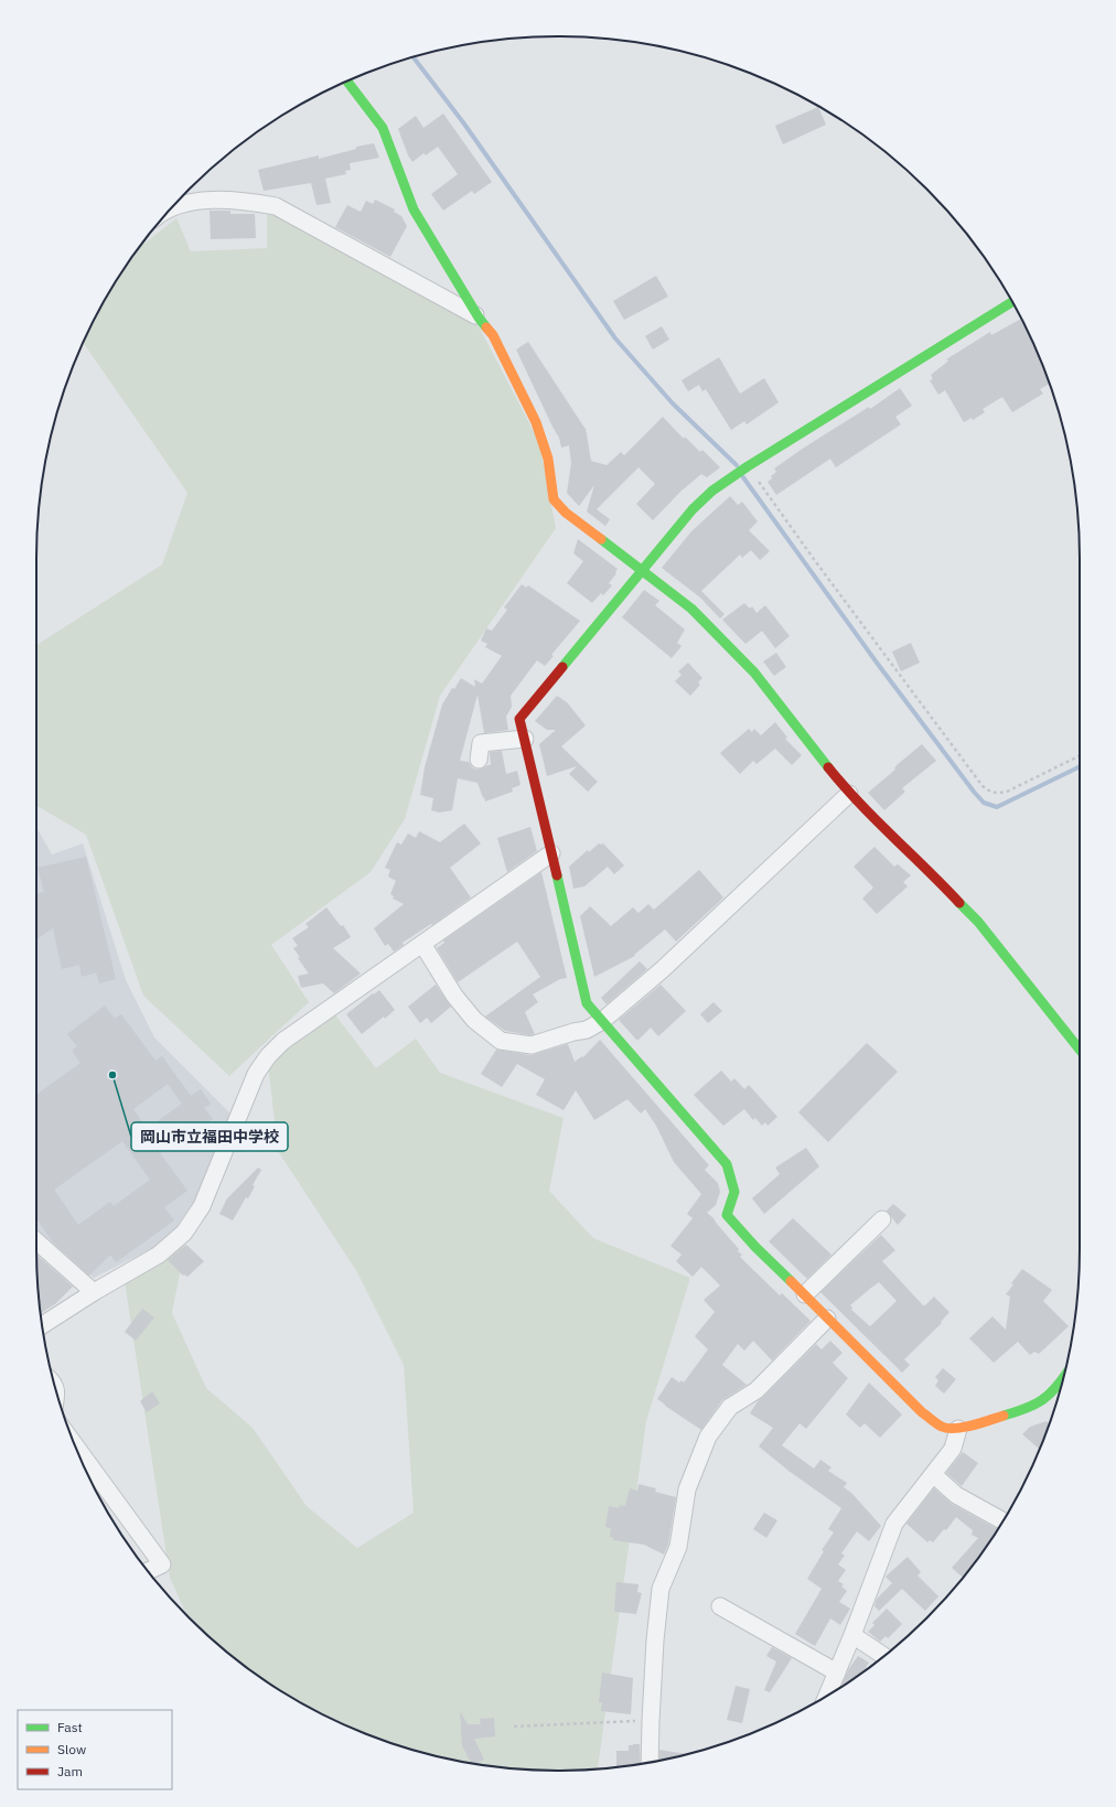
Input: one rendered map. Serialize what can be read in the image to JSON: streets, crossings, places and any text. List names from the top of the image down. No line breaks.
{"places":["岡山市立福田中学校"],"legend":["Fast","Slow","Jam"]}
